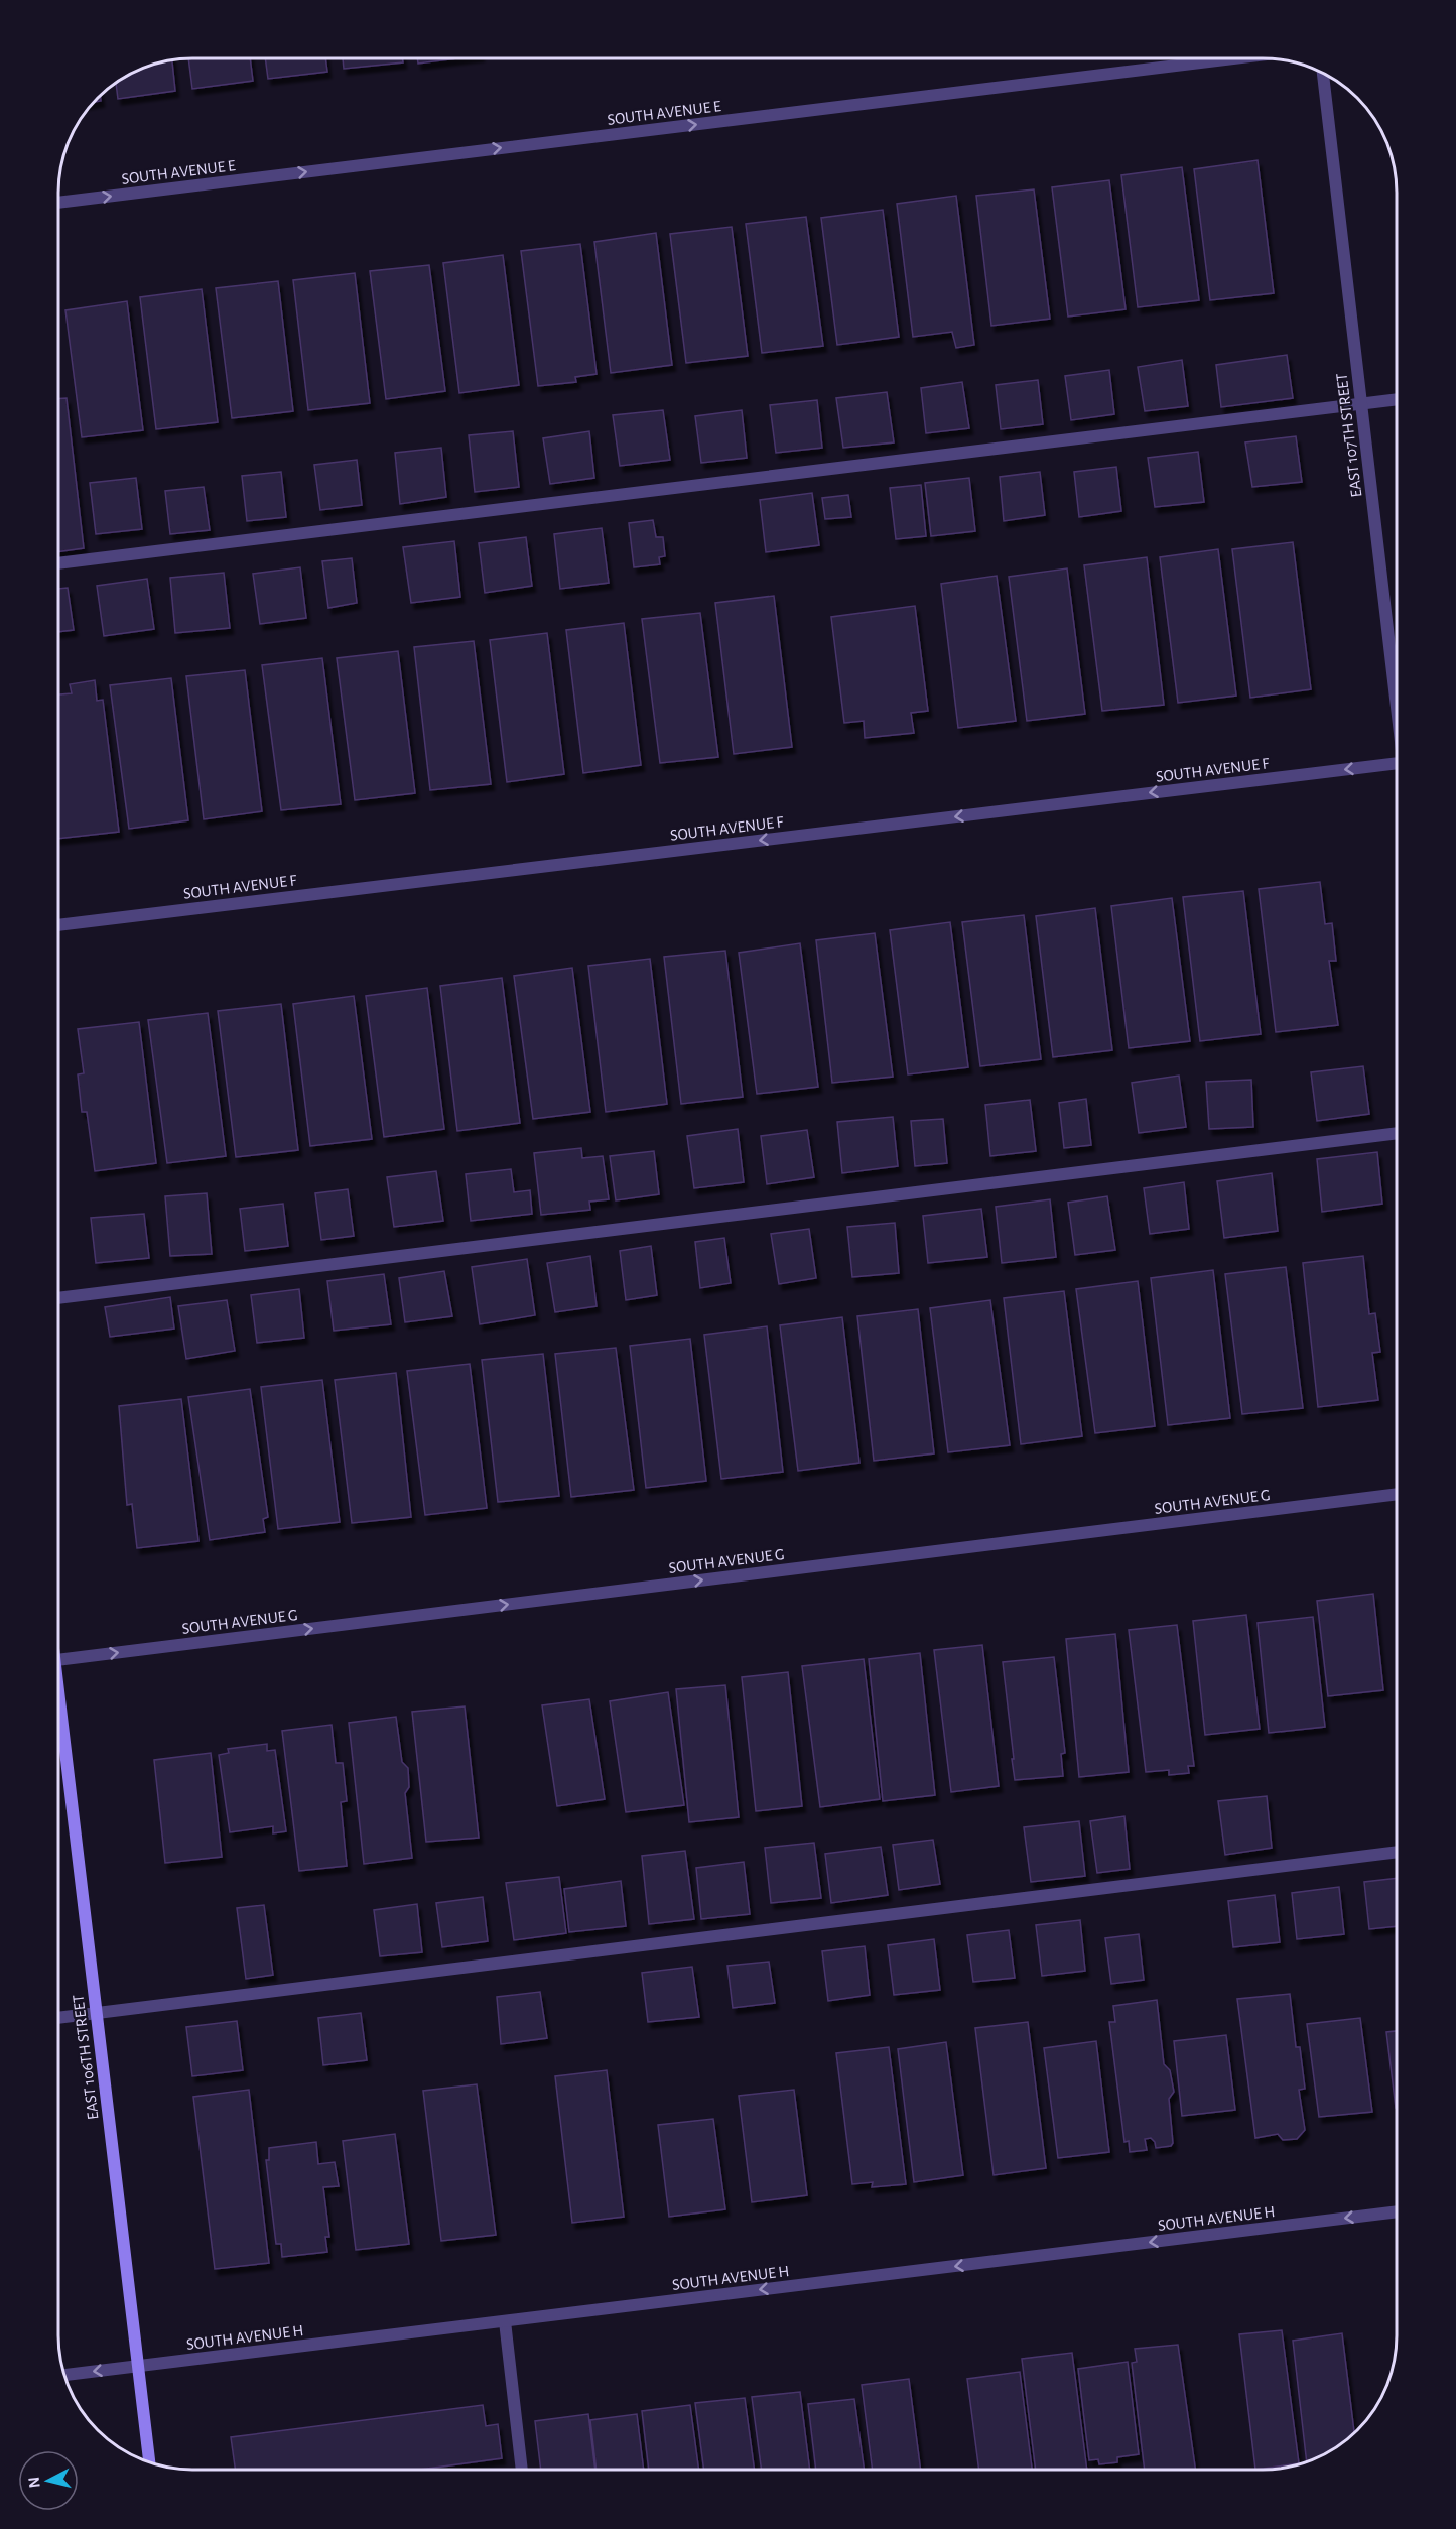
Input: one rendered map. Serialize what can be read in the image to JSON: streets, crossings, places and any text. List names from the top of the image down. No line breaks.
{"streets":{"main road":["EAST 106TH STREET"],"street":["SOUTH AVENUE E","EAST 107TH STREET","SOUTH AVENUE F","SOUTH AVENUE G","SOUTH AVENUE H"]},"crossings":[["EAST 106TH STREET","SOUTH AVENUE H"]],"one_way":["SOUTH AVENUE E","SOUTH AVENUE F","SOUTH AVENUE G","SOUTH AVENUE H"],"north":"left"}
